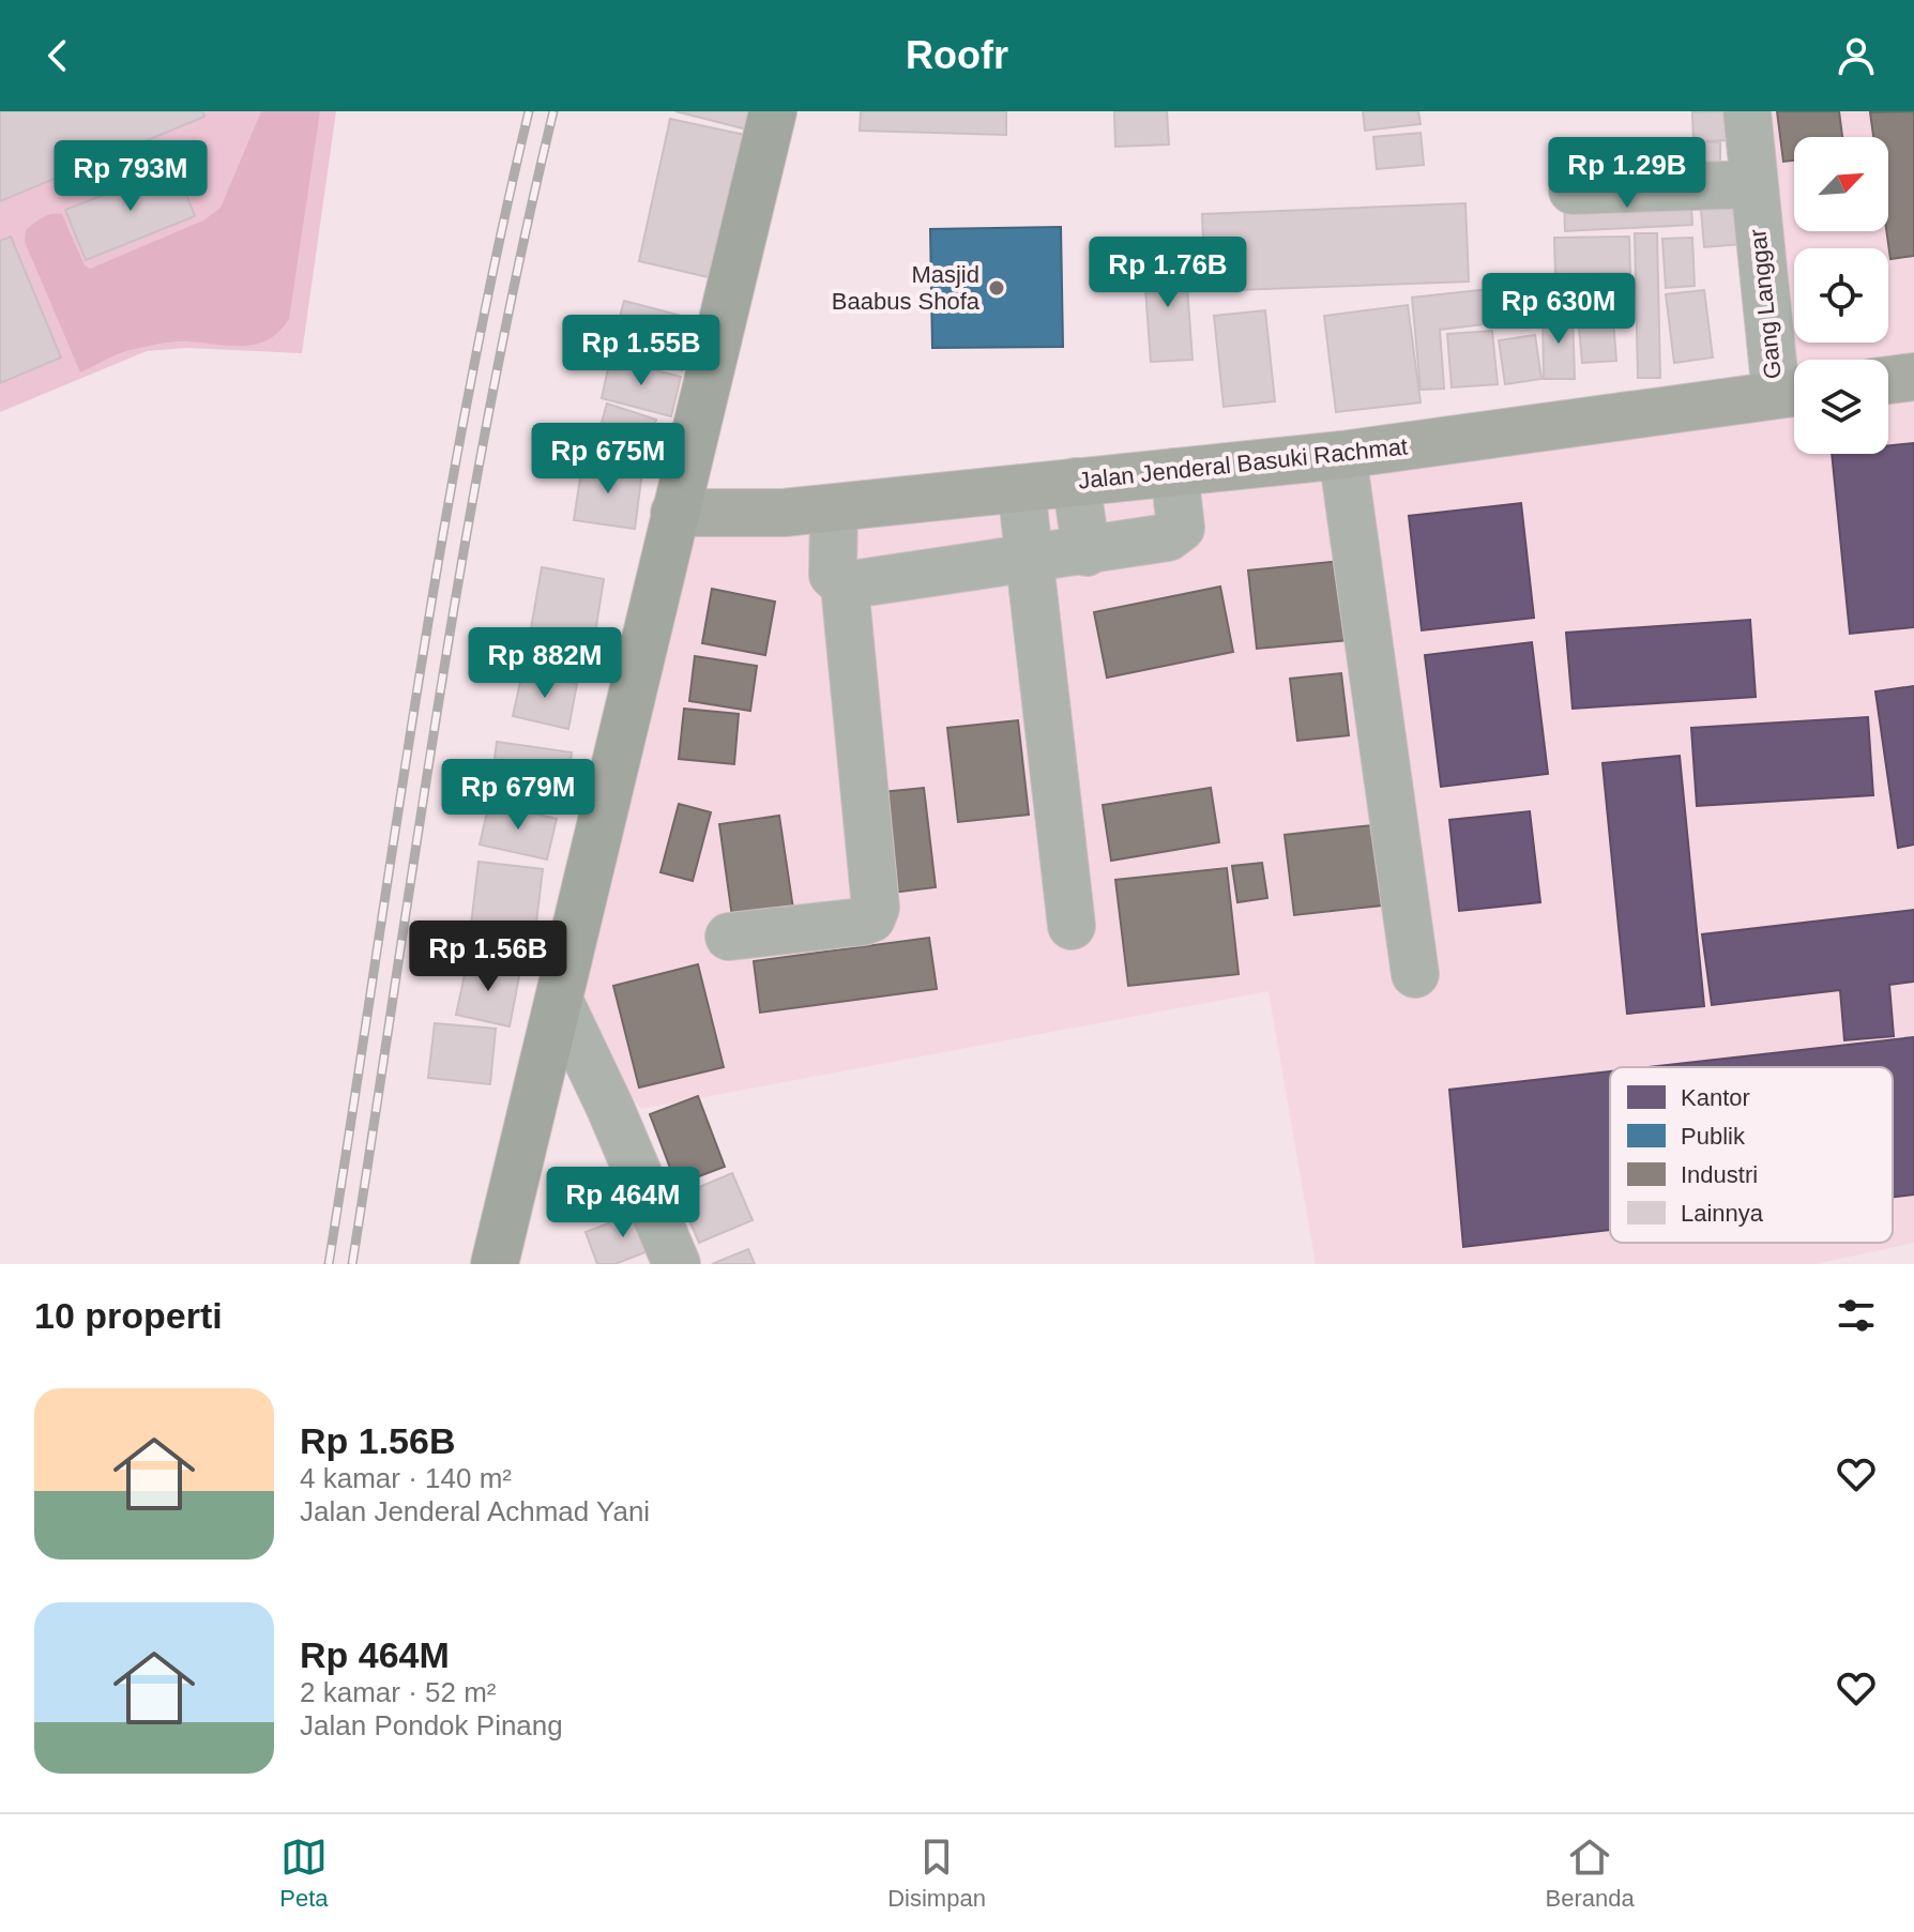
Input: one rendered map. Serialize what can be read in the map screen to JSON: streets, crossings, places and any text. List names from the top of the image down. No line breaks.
{"streets":{"main road":["Jalan Jenderal Basuki Rachmat"],"street":["Gang Langgar"]},"crossings":[["Gang Langgar","Jalan Jenderal Basuki Rachmat"]],"places":["Masjid Baabus Shofa"],"legend":["Kantor","Publik","Industri","Lainnya"],"north":"top right","page":{"header":"Roofr","price":["Rp 1.29B","Rp 793M","Rp 1.76B","Rp 630M","Rp 1.55B","Rp 675M","Rp 882M","Rp 679M","Rp 1.56B","Rp 464M"],"heading":"10 properti","list":[{"name":"Rp 1.56B","note":"4 kamar · 140 m² · Jalan Jenderal Achmad Yani"},{"name":"Rp 464M","note":"2 kamar · 52 m² · Jalan Pondok Pinang"}],"tabs":["Peta","Disimpan","Beranda"]}}
